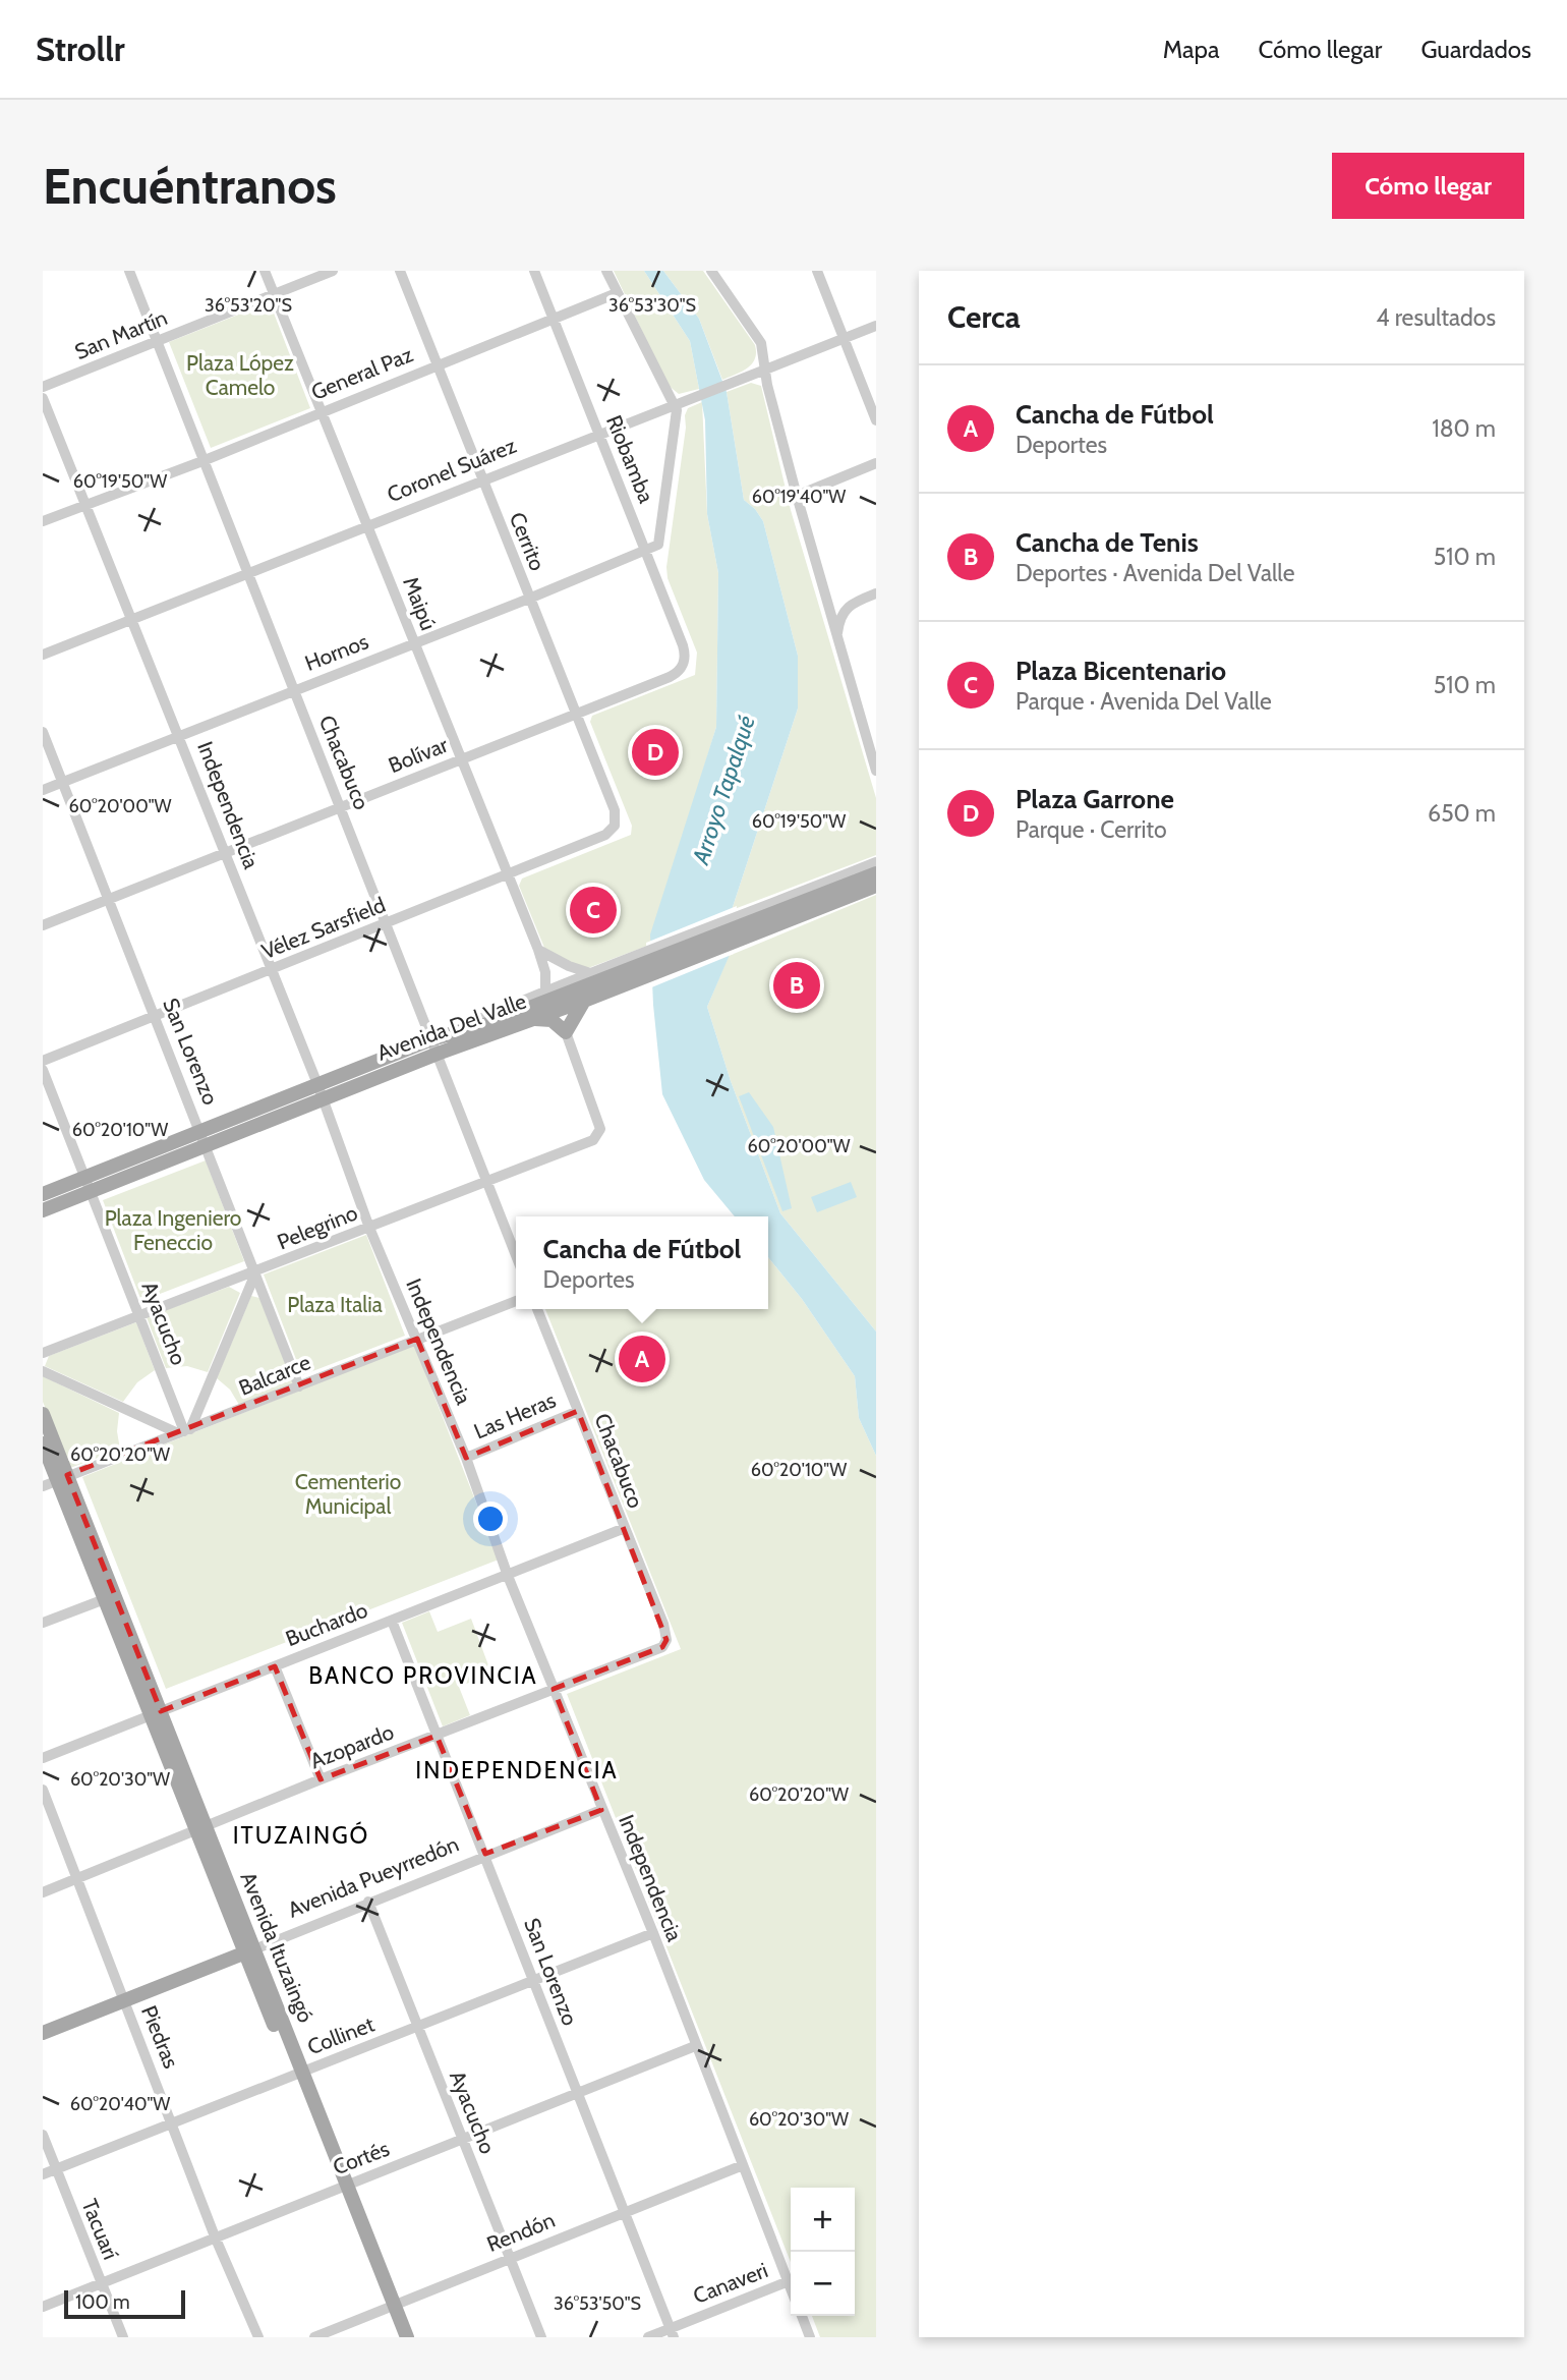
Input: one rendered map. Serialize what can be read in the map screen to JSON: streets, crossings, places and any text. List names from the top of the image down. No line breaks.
{"streets":{"main road":["Avenida Del Valle","Avenida Pueyrredón","Avenida Ituzaingó"],"street":["San Martín","General Paz","Riobamba","Coronel Suárez","Cerrito","Maipú","Hornos","Bolívar","Chacabuco","Independencia","Vélez Sarsfield","San Lorenzo","Pelegrino","Ayacucho","Balcarce","Las Heras","Buchardo","Azopardo","Collinet","Piedras","Cortés","Tacuarí","Rendón","Canaveri"]},"crossings":[["San Martín","Maipú"],["San Martín","Chacabuco"],["General Paz","Riobamba"],["General Paz","Cerrito"],["General Paz","Maipú"],["General Paz","Chacabuco"],["General Paz","Independencia"],["Riobamba","Coronel Suárez"],["Riobamba","Hornos"],["Riobamba","Bolívar"],["Coronel Suárez","Cerrito"],["Coronel Suárez","Maipú"],["Coronel Suárez","Chacabuco"],["Coronel Suárez","Independencia"],["Cerrito","Hornos"],["Cerrito","Bolívar"],["Cerrito","Vélez Sarsfield"],["Maipú","Hornos"],["Maipú","Bolívar"],["Maipú","Vélez Sarsfield"],["Maipú","Avenida Del Valle"],["Hornos","Chacabuco"],["Hornos","Independencia"],["Hornos","San Lorenzo"],["Bolívar","Chacabuco"],["Bolívar","Independencia"],["Bolívar","San Lorenzo"],["Chacabuco","Vélez Sarsfield"],["Chacabuco","Avenida Del Valle"],["Chacabuco","Pelegrino"],["Chacabuco","Las Heras"],["Chacabuco","Buchardo"],["Chacabuco","Azopardo"],["Independencia","Vélez Sarsfield"],["Independencia","Avenida Del Valle"],["Independencia","Pelegrino"],["Independencia","Balcarce"],["Independencia","Las Heras"],["Independencia","Buchardo"],["Independencia","Azopardo"],["Independencia","Avenida Pueyrredón"],["Independencia","Collinet"],["Independencia","Cortés"],["Independencia","Rendón"],["Independencia","Canaveri"],["Vélez Sarsfield","San Lorenzo"],["Avenida Del Valle","San Lorenzo"],["Avenida Del Valle","Ayacucho"],["San Lorenzo","Pelegrino"],["San Lorenzo","Balcarce"],["San Lorenzo","Buchardo"],["San Lorenzo","Azopardo"],["San Lorenzo","Avenida Pueyrredón"],["San Lorenzo","Collinet"],["San Lorenzo","Cortés"],["San Lorenzo","Rendón"],["San Lorenzo","Canaveri"],["Pelegrino","Ayacucho"],["Ayacucho","Balcarce"],["Ayacucho","Avenida Pueyrredón"],["Ayacucho","Collinet"],["Ayacucho","Cortés"],["Ayacucho","Rendón"],["Balcarce","Avenida Ituzaingó"],["Buchardo","Avenida Ituzaingó"],["Azopardo","Avenida Ituzaingó"],["Azopardo","Piedras"],["Avenida Pueyrredón","Avenida Ituzaingó"],["Avenida Pueyrredón","Piedras"],["Avenida Ituzaingó","Collinet"],["Avenida Ituzaingó","Cortés"],["Avenida Ituzaingó","Rendón"],["Collinet","Piedras"],["Collinet","Tacuarí"],["Piedras","Cortés"],["Cortés","Tacuarí"]],"districts":["BANCO PROVINCIA","INDEPENDENCIA","ITUZAINGÓ"],"water":["Arroyo Tapalqué"],"parks":["Plaza López Camelo","Plaza Ingeniero Feneccio","Plaza Italia","Cementerio Municipal"],"scale_bar":"100 m","page":{"header":"Strollr","nav":["Mapa","Cómo llegar","Guardados"],"buttons":"Cómo llegar","title":"Encuéntranos","heading":["Cerca","4 resultados"],"list":[{"mark":"A","name":"Cancha de Fútbol","note":"Deportes","value":"180 m"},{"mark":"B","name":"Cancha de Tenis","note":"Deportes · Avenida Del Valle","value":"510 m"},{"mark":"C","name":"Plaza Bicentenario","note":"Parque · Avenida Del Valle","value":"510 m"},{"mark":"D","name":"Plaza Garrone","note":"Parque · Cerrito","value":"650 m"}],"pins":["D","C","B","A"],"popup":["Cancha de Fútbol","Deportes"],"map_buttons":["+","−"],"scale":"100 m"},"coordinates":["36°53'20\"S","36°53'30\"S","60°19'50\"W","60°19'40\"W","60°20'00\"W","60°20'10\"W","60°20'20\"W","60°20'30\"W","60°20'40\"W","36°53'50\"S"]}
